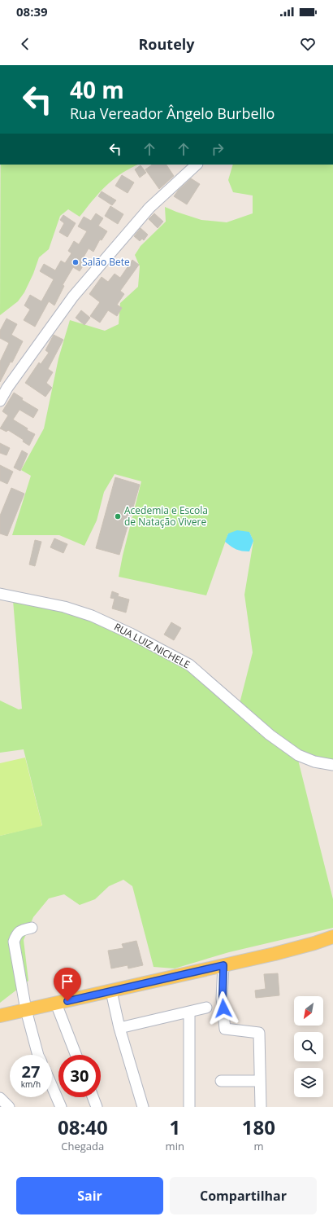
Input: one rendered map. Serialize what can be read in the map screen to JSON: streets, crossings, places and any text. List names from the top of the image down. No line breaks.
{"streets":{"street":["RUA LUIZ NICHELE"]},"places":["Salão Bete","Acedemia e Escola de Natação Vivere"],"north":"bottom left","page":{"status":"08:39","header":"Routely","turn":["40 m","Rua Vereador Ângelo Burbello"],"speed":"27 km/h","limit":"30","eta":["08:40","Chegada","1","min","180","m"],"buttons":["Sair","Compartilhar"]}}
